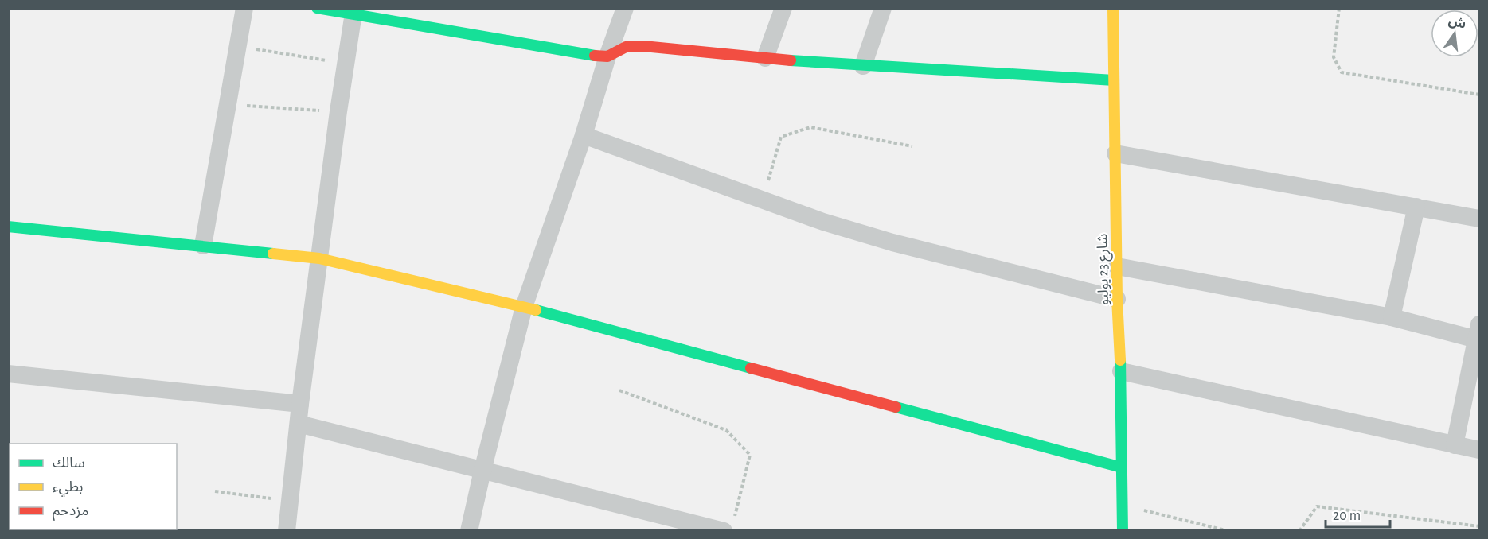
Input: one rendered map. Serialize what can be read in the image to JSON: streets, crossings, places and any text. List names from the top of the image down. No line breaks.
{"streets":{"street":["شارع 23 يوليو"]},"legend":["سالك","بطيء","مزدحم"],"scale_bar":"20 m","north":"top"}
